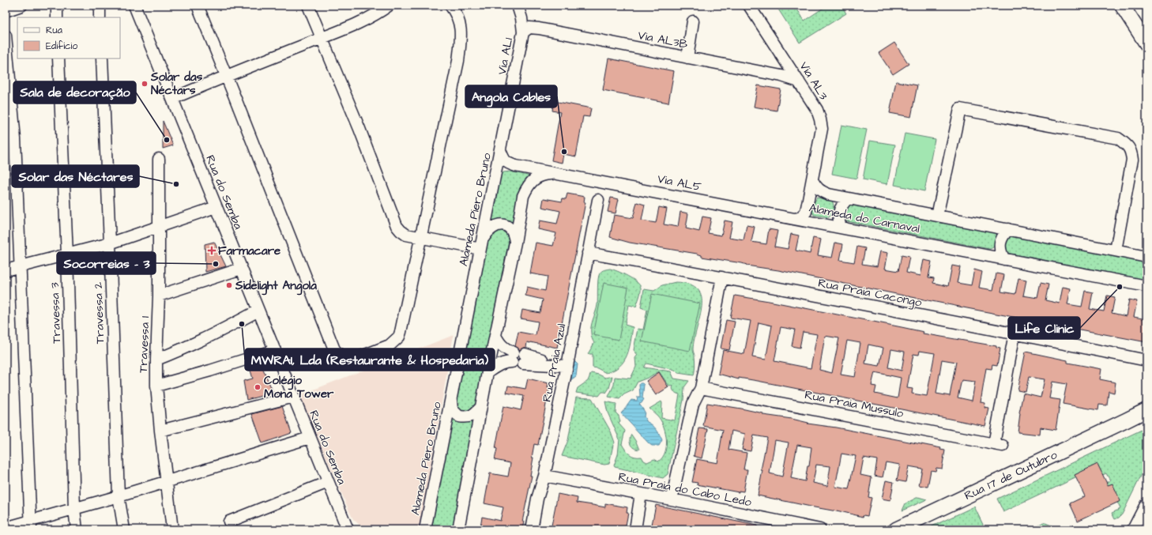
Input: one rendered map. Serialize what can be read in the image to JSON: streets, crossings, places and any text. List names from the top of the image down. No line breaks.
{"streets":{"main road":["Rua 17 de Outubro"],"street":["Via AL3B","Via AL1","Via AL3","Via AL5","Rua do Semba","Alameda Piero Bruno","Alameda do Carnaval","Rua Praia Cacongo","Travessa 3","Travessa 2","Travessa 1","Rua Praia Azul","Rua Praia Mussulo","Rua Praia do Cabo Ledo"]},"crossings":[["Via AL3B","Via AL1"],["Via AL3B","Via AL3"],["Via AL1","Alameda Piero Bruno"],["Via AL3","Alameda do Carnaval"],["Via AL5","Alameda Piero Bruno"],["Via AL5","Alameda do Carnaval"],["Rua Praia Cacongo","Rua Praia Azul"],["Rua Praia Cacongo","Rua Praia Mussulo"],["Rua Praia Azul","Rua Praia do Cabo Ledo"]],"places":{"other":["Solar das Néctars","Sala de decoração","Angola Cables","Solar das Néctares","Socorreias - 3","Sidelight Angola","Life Clinic","MWRAI, Lda (Restaurante & Hospedaria)","Colégio Mona Tower"],"health":["Farmacare"]},"legend":["Rua","Edifício"]}
